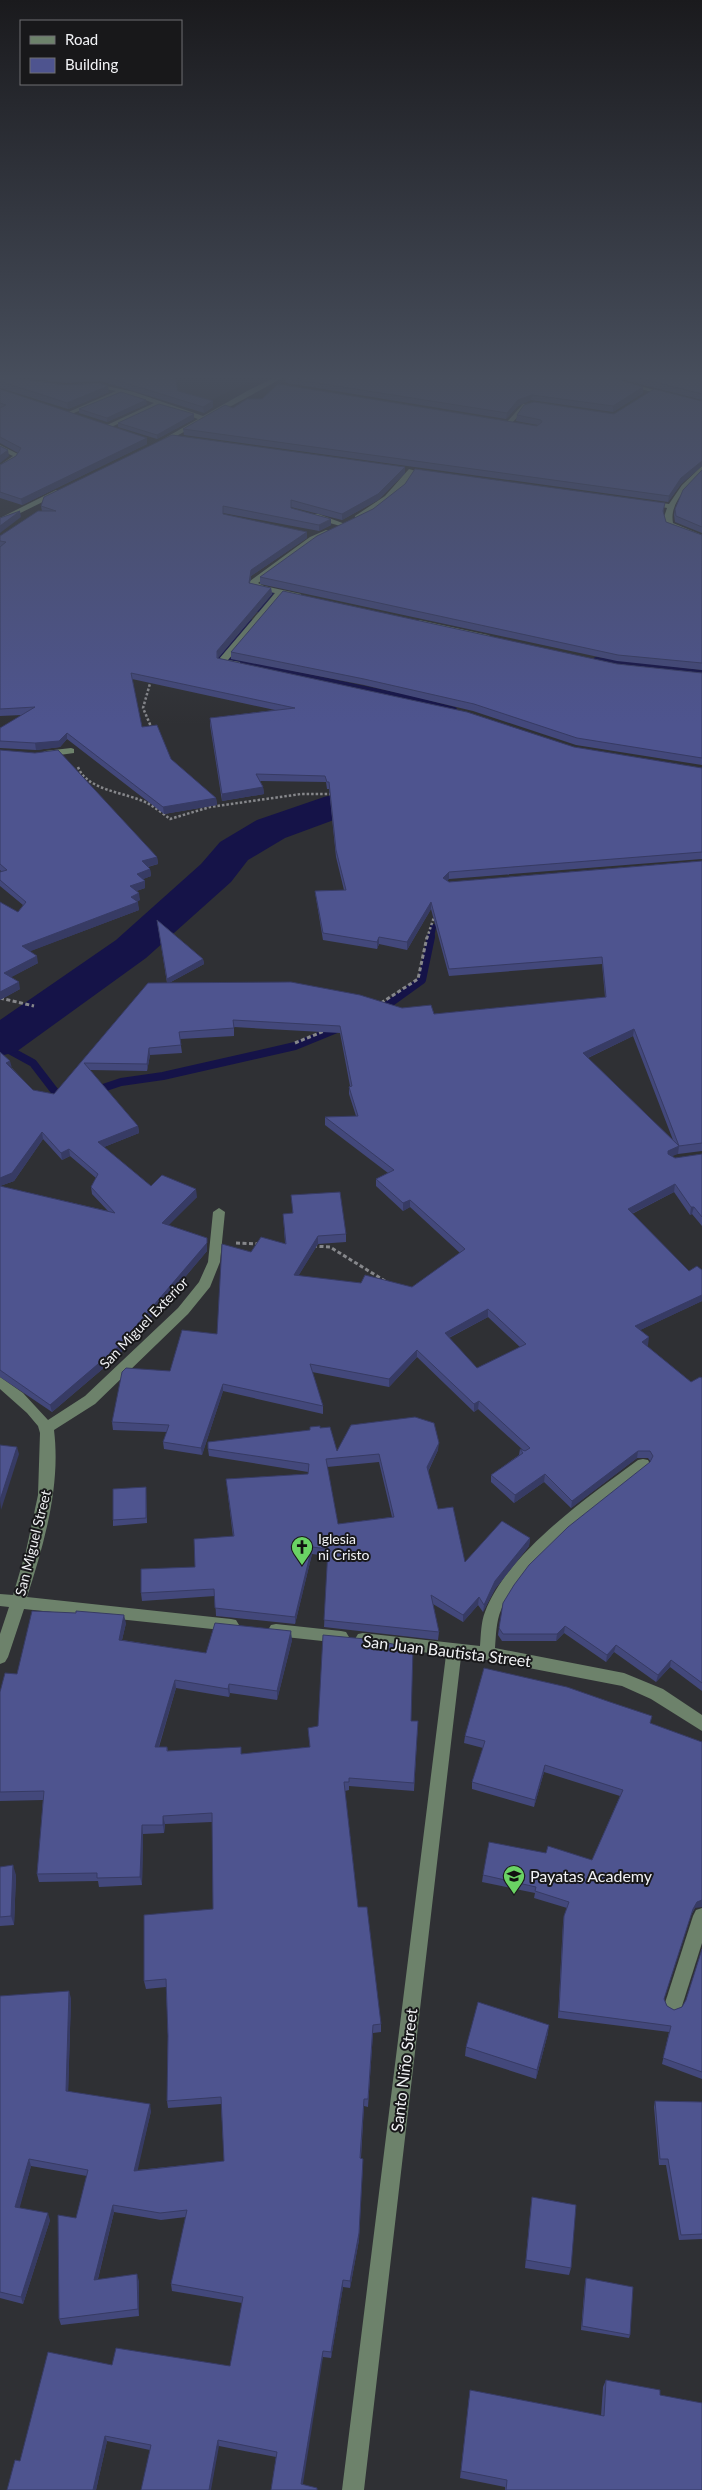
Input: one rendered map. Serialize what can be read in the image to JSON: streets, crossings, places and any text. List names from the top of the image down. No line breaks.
{"streets":{"street":["San Miguel Exterior","San Miguel Street","San Juan Bautista Street","Santo Niño Street"]},"crossings":[["San Miguel Exterior","San Miguel Street"],["San Juan Bautista Street","Santo Niño Street"]],"places":{"church":["Iglesia ni Cristo"],"school or university":["Payatas Academy"]},"legend":["Road","Building"]}
